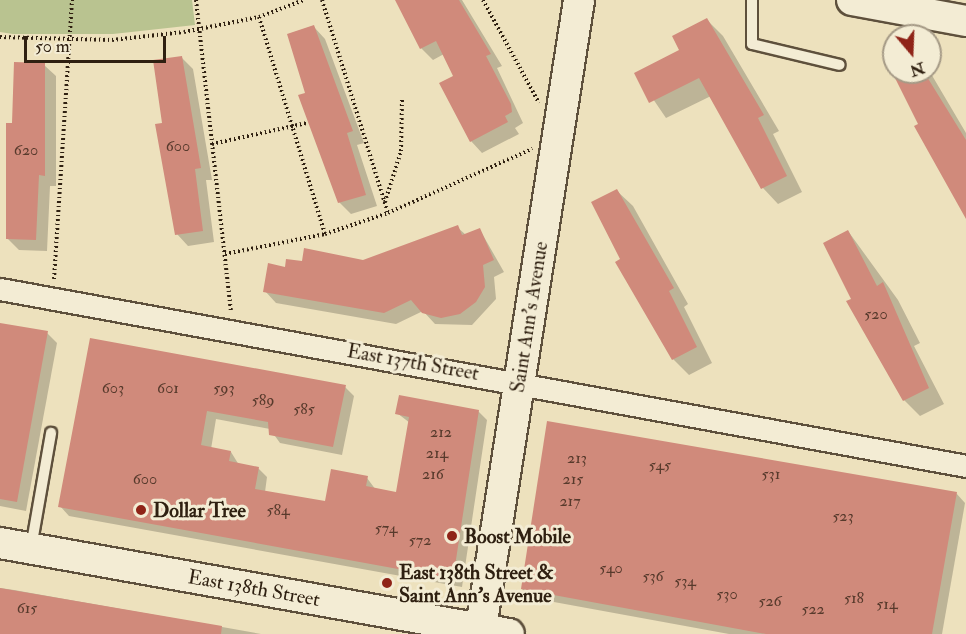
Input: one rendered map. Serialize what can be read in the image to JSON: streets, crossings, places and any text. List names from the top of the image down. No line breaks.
{"streets":{"street":["Saint Ann's Avenue","East 137th Street","East 138th Street"]},"crossings":[["Saint Ann's Avenue","East 137th Street"],["Saint Ann's Avenue","East 138th Street"]],"places":["Dollar Tree","Boost Mobile","East 138th Street & Saint Ann's Avenue"],"house_numbers":["600","620","520","603","601","593","589","585","212","214","213","545","216","531","600","215","217","584","523","574","572","540","536","534","530","518","526","514","615","522"],"scale_bar":"50 m","north":"bottom"}
